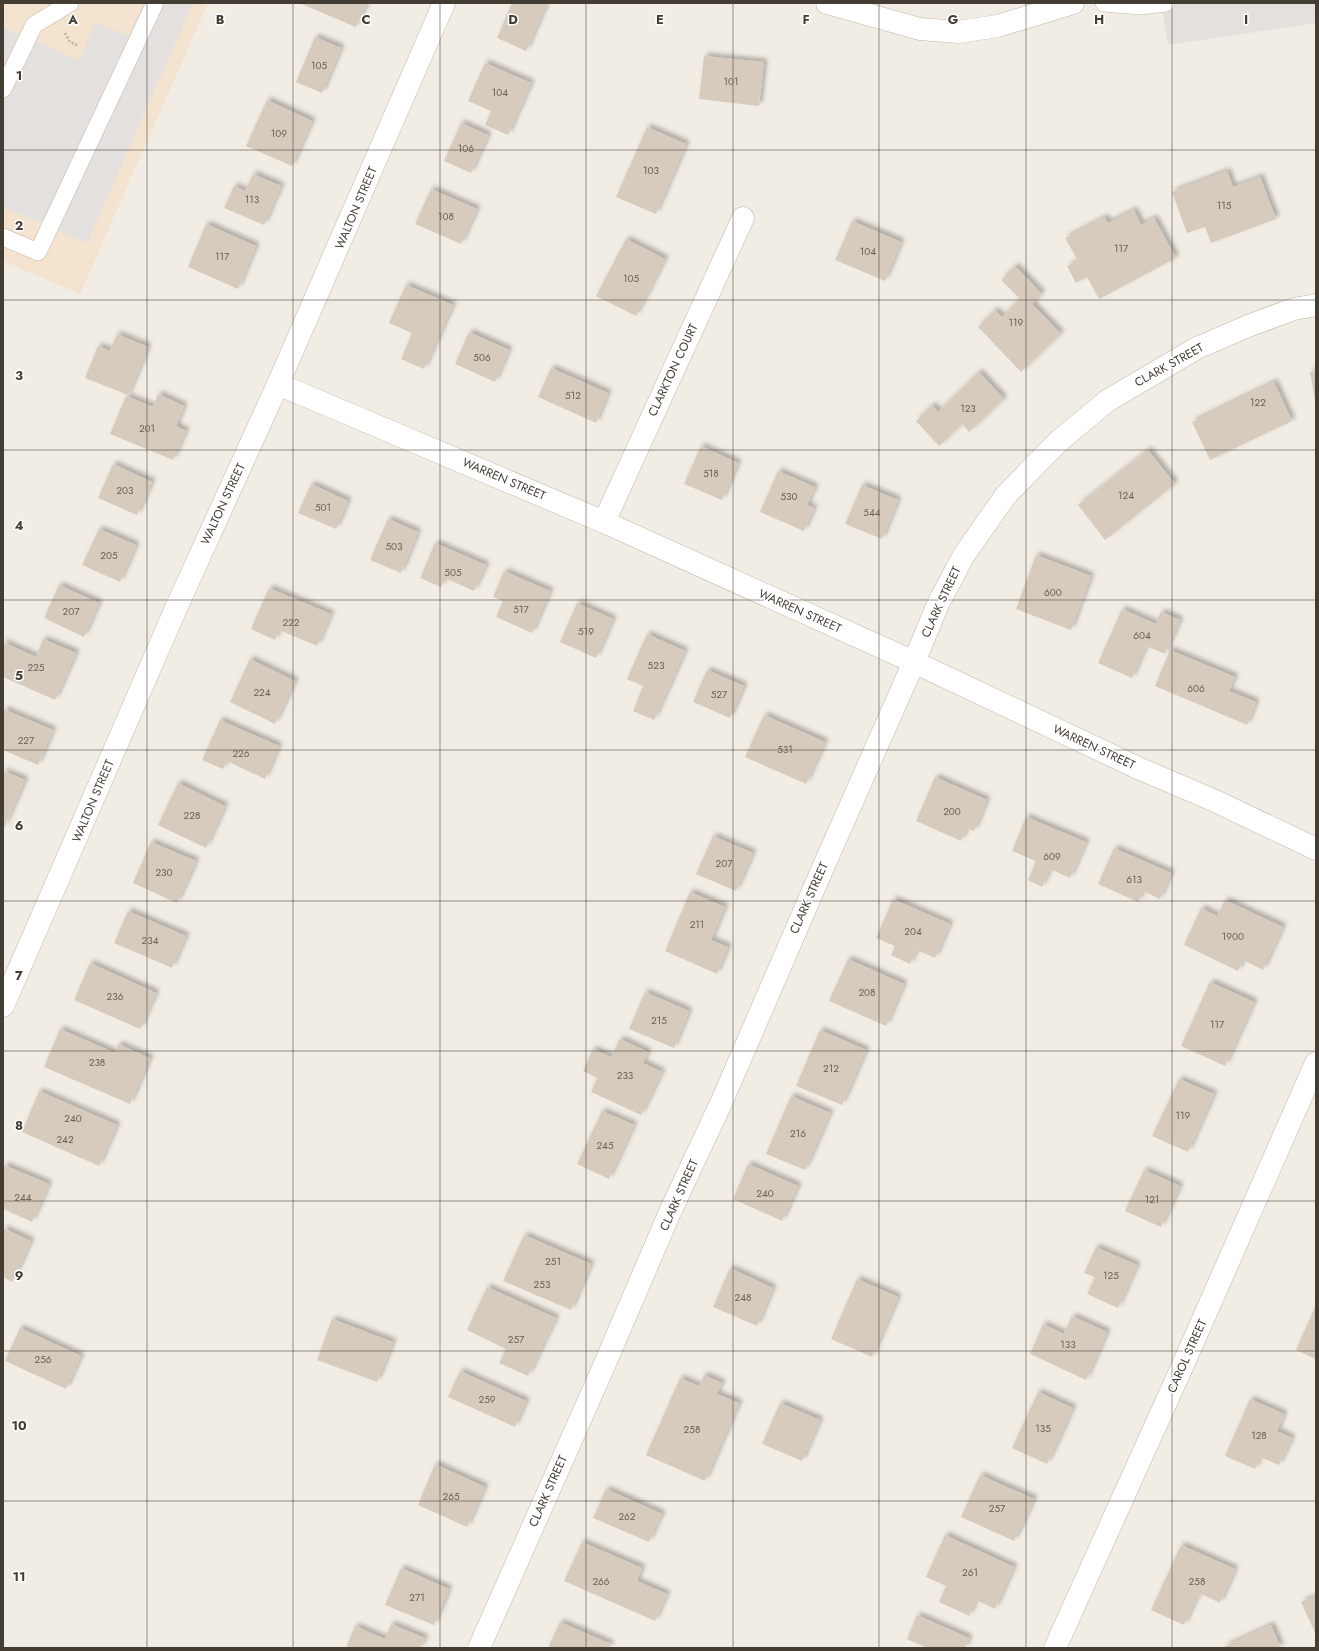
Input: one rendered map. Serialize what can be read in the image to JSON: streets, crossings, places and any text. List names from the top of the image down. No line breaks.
{"streets":{"street":["WALTON STREET","CLARK STREET","CLARKTON COURT","WARREN STREET","CAROL STREET"]},"crossings":[["WALTON STREET","WARREN STREET"],["CLARK STREET","WARREN STREET"],["CLARKTON COURT","WARREN STREET"]],"house_numbers":["105","101","104","109","106","103","113","115","108","117","104","117","105","119","506","512","122","123","201","518","203","124","530","501","544","503","205","505","600","517","207","222","519","604","523","225","606","224","527","227","531","226","200","228","609","207","230","613","211","204","1900","234","208","236","215","117","238","212","233","119","240","216","242","245","240","244","121","251","125","253","248","257","133","256","259","135","258","128","265","257","262","261","266","258","271"],"grid":{"columns":["A","B","C","D","E","F","G","H","I"],"rows":["1","2","3","4","5","6","7","8","9","10","11"]}}
